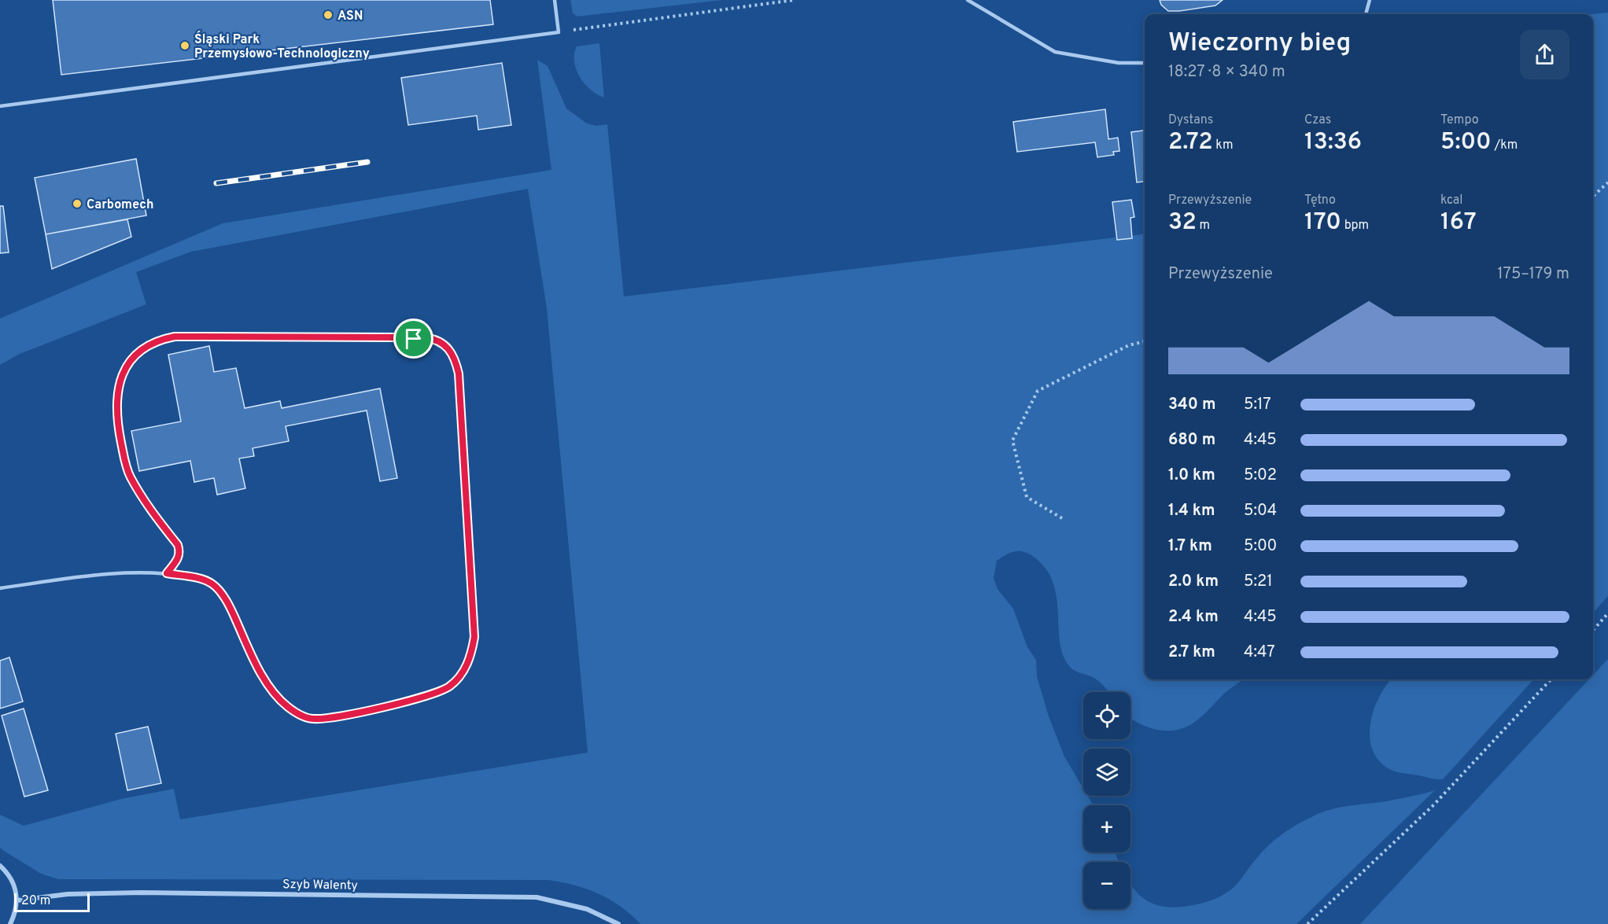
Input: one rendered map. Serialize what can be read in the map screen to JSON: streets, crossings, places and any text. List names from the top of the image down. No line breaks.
{"streets":{"street":["Szyb Walenty"]},"places":["ASN","Śląski Park Przemysłowo-Technologiczny","Carbomech"],"scale_bar":"20 m","page":{"heading":["Wieczorny bieg","18:27 · 8 × 340 m"],"stats":[["Dystans","2.72 km"],["Czas","13:36"],["Tempo","5:00 /km"],["Przewyższenie","32 m"],["Tętno","170 bpm"],["kcal","167"]],"chart":["Przewyższenie","175–179 m"],"list":[{"name":"340 m","note":"5:17"},{"name":"680 m","note":"4:45"},{"name":"1.0 km","note":"5:02"},{"name":"1.4 km","note":"5:04"},{"name":"1.7 km","note":"5:00"},{"name":"2.0 km","note":"5:21"},{"name":"2.4 km","note":"4:45"},{"name":"2.7 km","note":"4:47"}],"map_buttons":["+","−"],"scale":"20 m"}}
